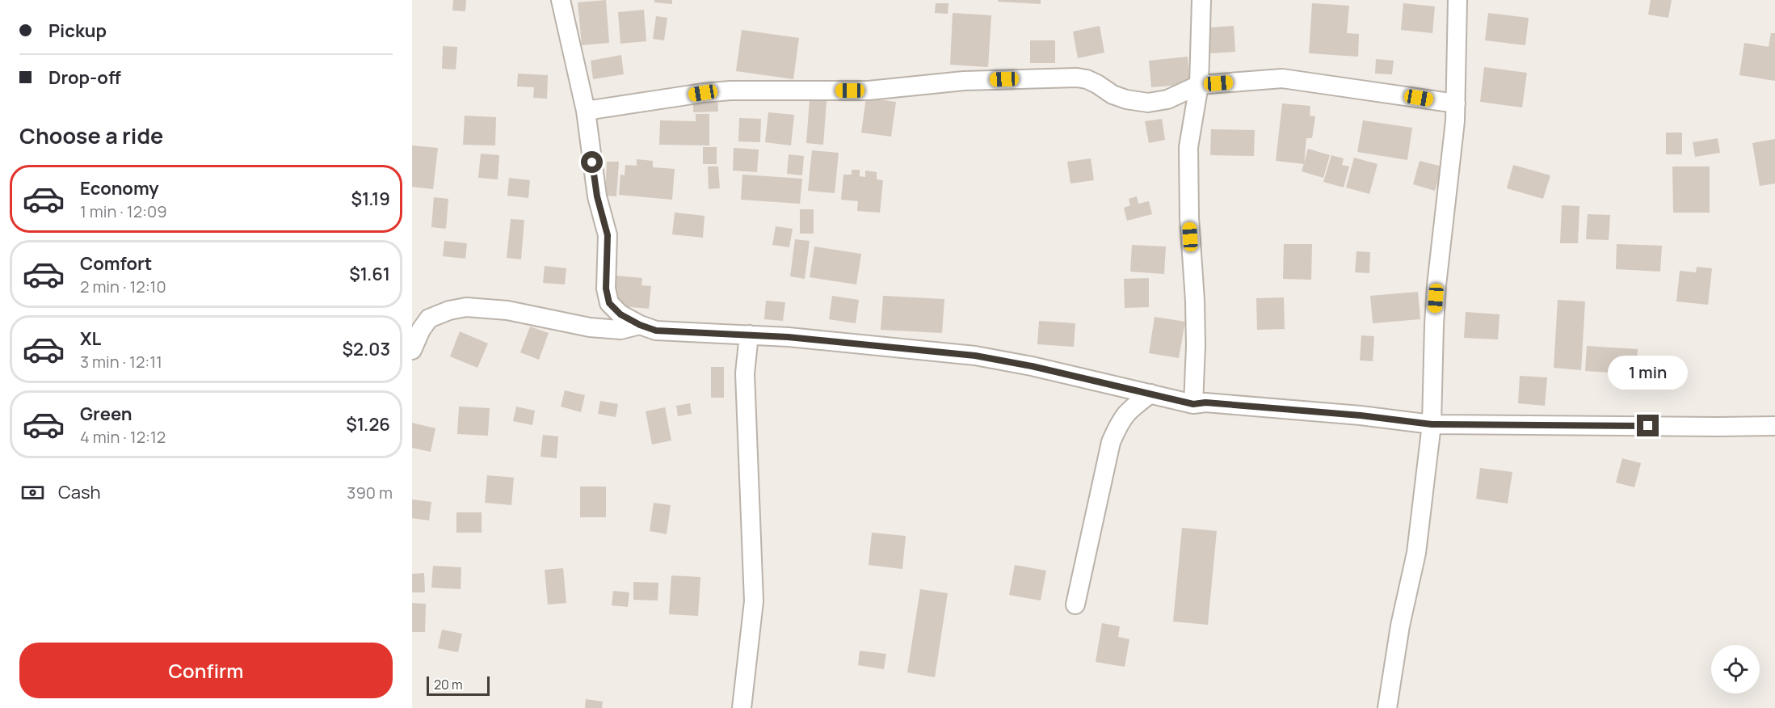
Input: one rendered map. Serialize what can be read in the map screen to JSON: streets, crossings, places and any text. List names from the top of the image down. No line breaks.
{"scale_bar":"20 m","page":{"banner":["Pickup","Drop-off"],"heading":"Choose a ride","list":[{"name":"Economy","note":"1 min · 12:09","value":"$1.19"},{"name":"Comfort","note":"2 min · 12:10","value":"$1.61"},{"name":"XL","note":"3 min · 12:11","value":"$2.03"},{"name":"Green","note":"4 min · 12:12","value":"$1.26"}],"bubble":"1 min","pay":["Cash","390 m"],"buttons":"Confirm","scale":"20 m"}}
